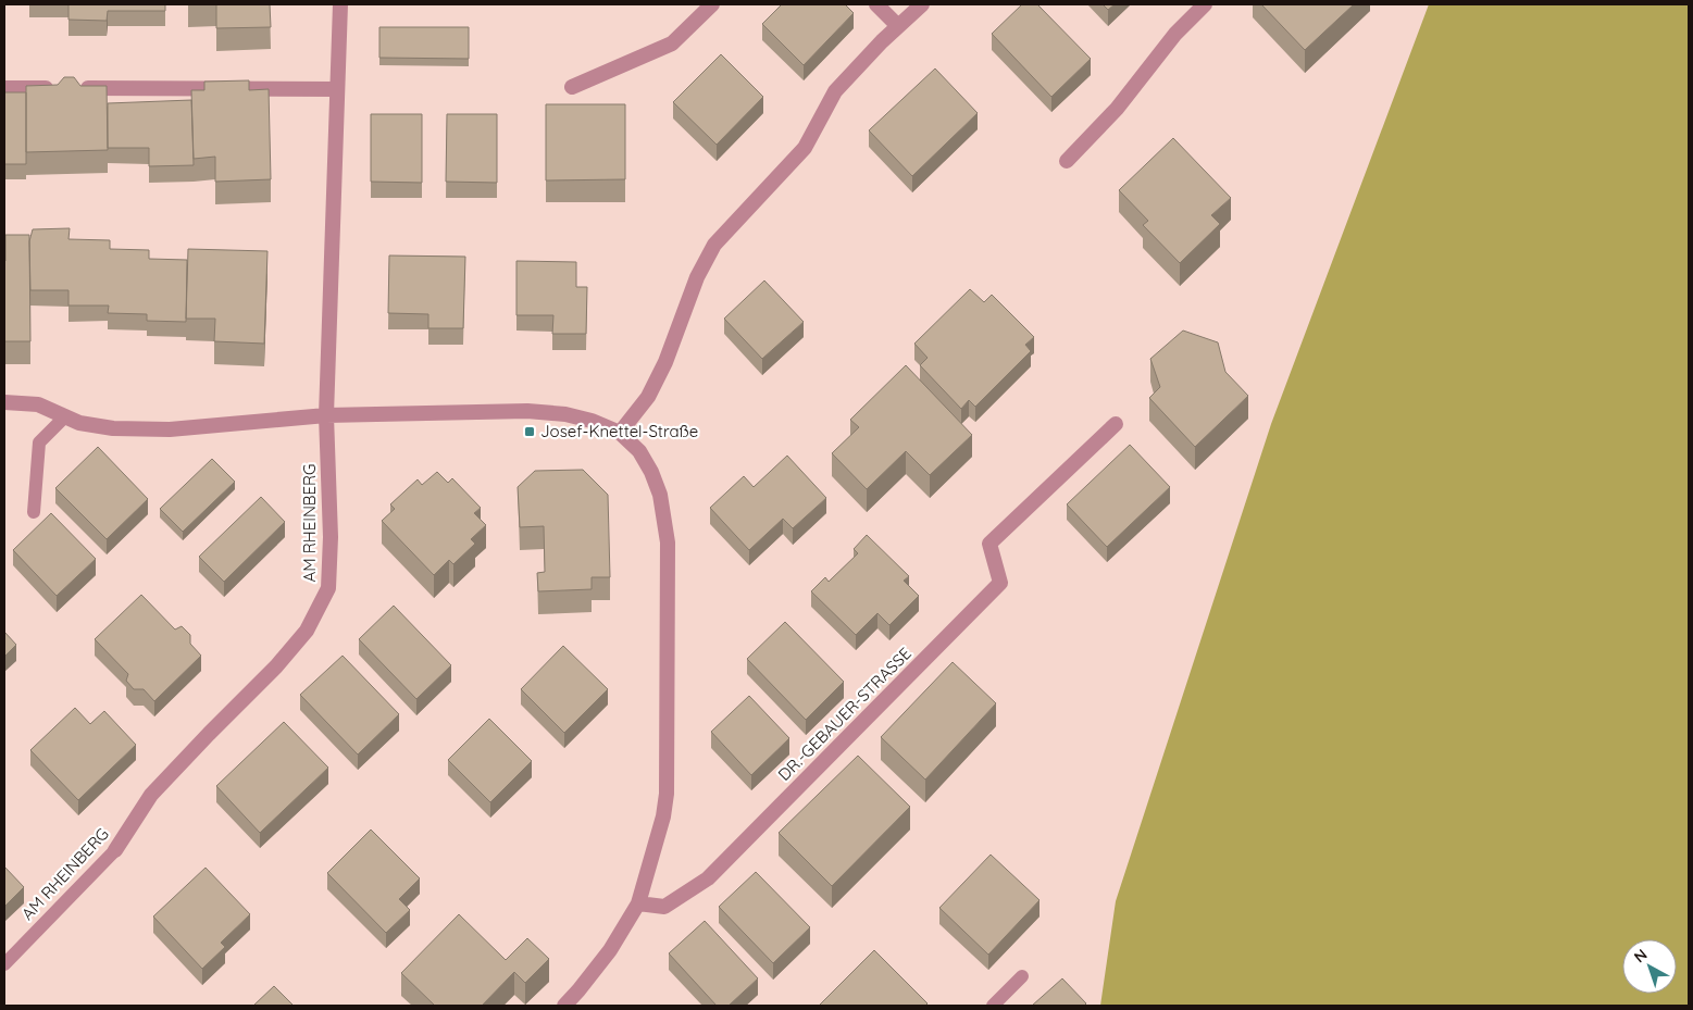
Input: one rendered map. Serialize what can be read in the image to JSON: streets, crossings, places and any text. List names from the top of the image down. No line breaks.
{"streets":{"street":["AM RHEINBERG","DR.-GEBAUER-STRASSE"]},"places":{"transit":["Josef-Knettel-Straße"]},"north":"top left"}
